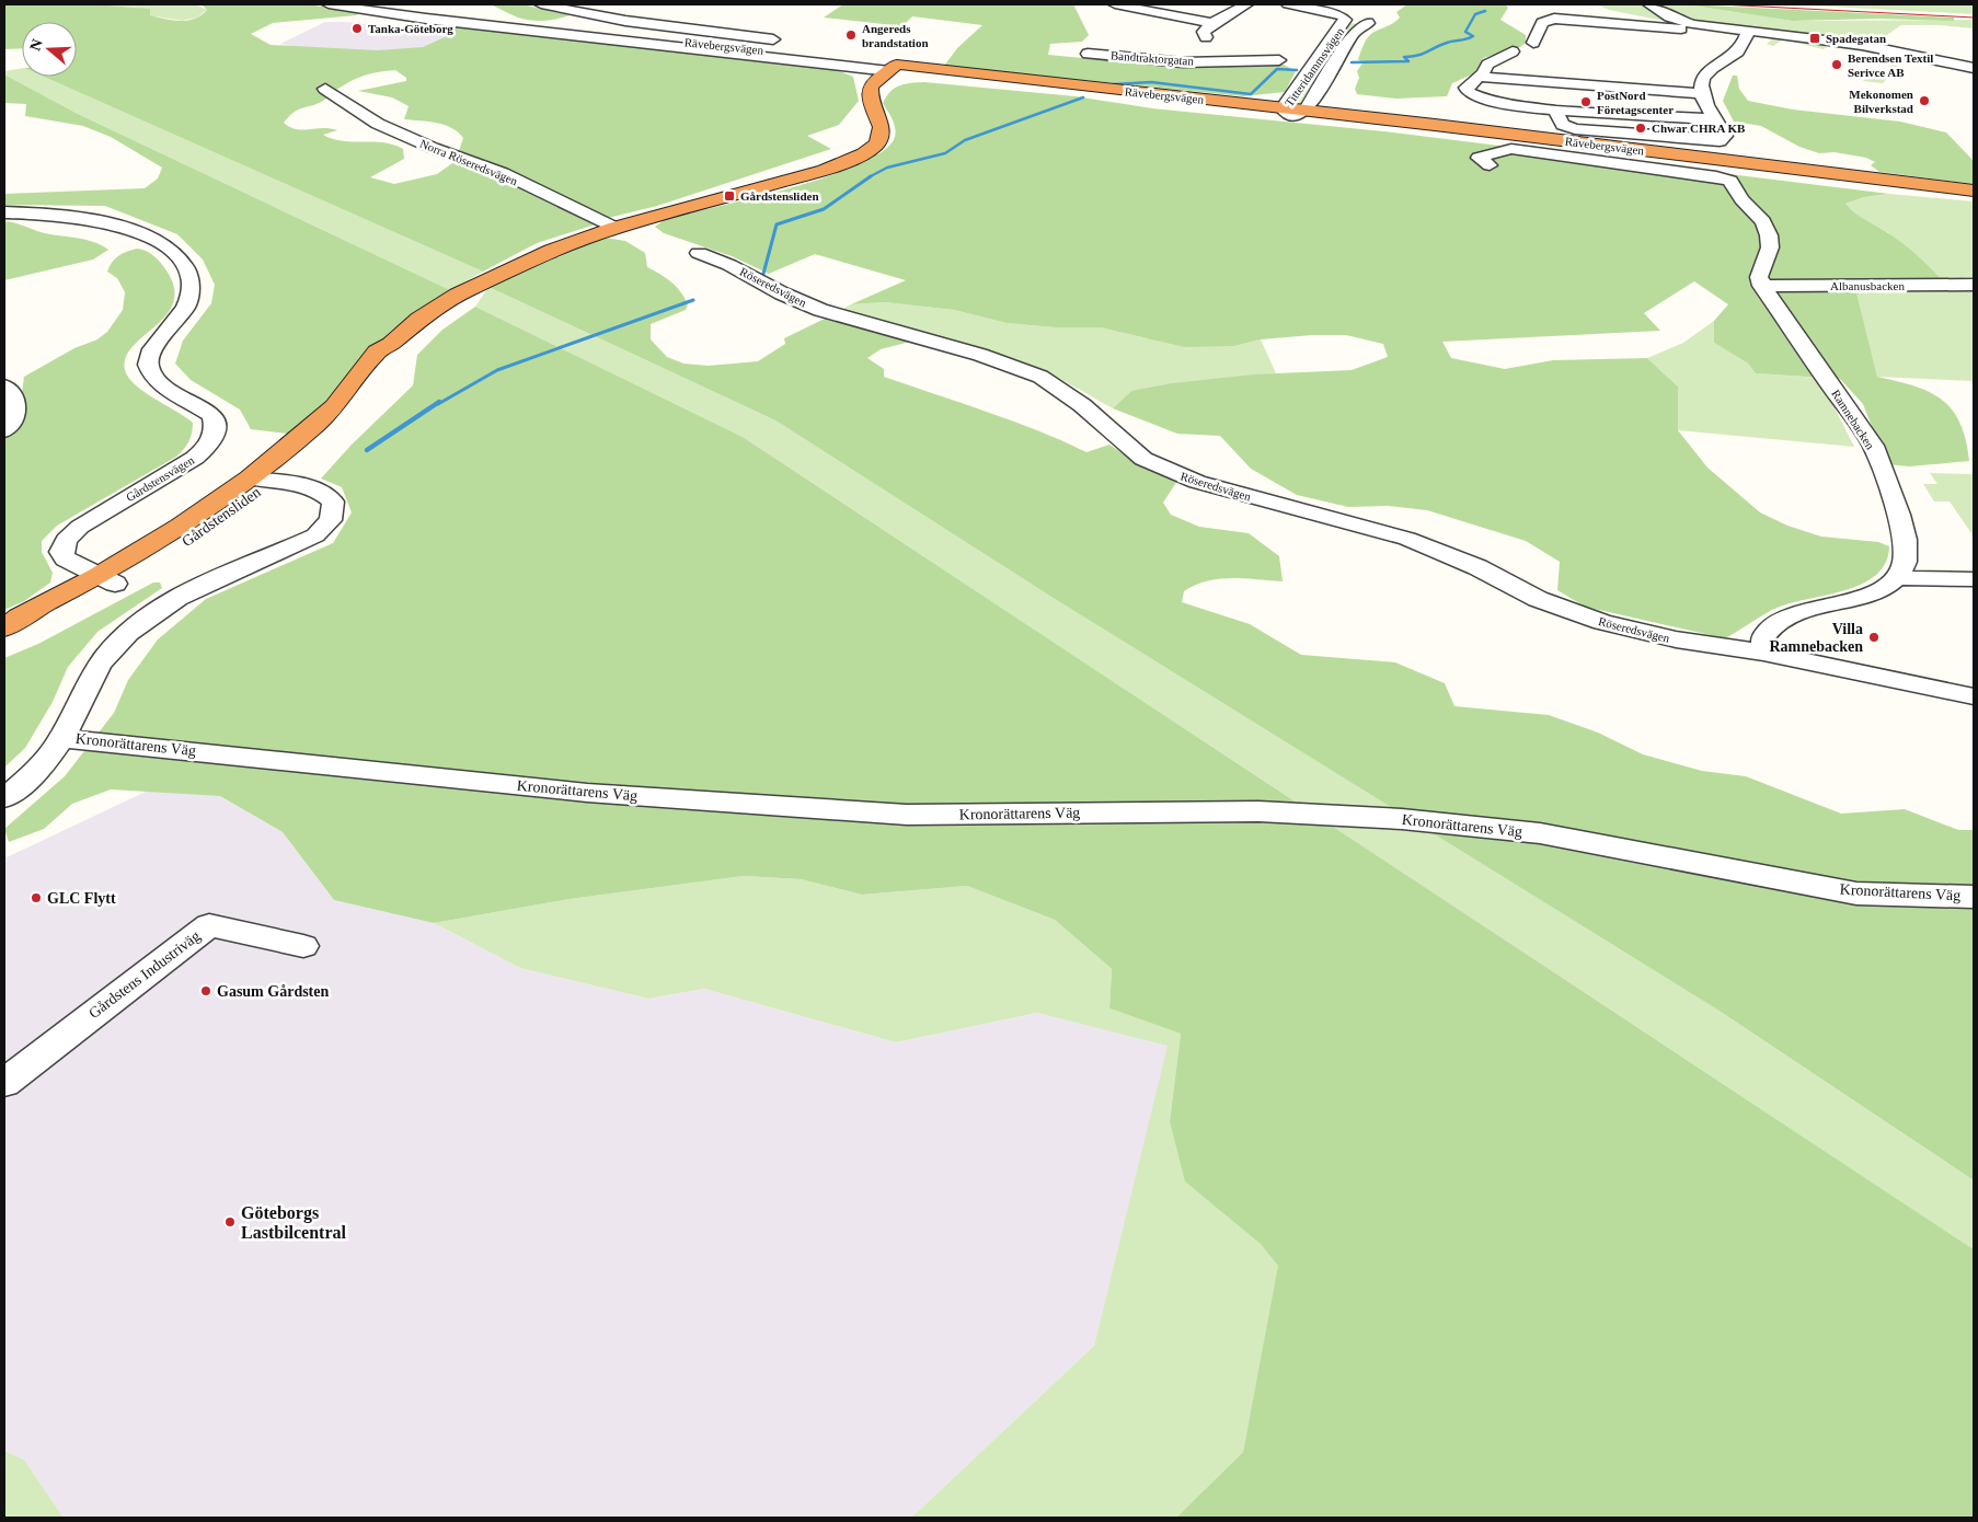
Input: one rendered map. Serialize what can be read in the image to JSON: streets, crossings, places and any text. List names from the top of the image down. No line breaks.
{"streets":{"highway":["Rävebergsvägen","Gårdstensliden"],"street":["Bandtraktorgatan","Titteridammsvägen","Norra Röseredsvägen","Albanusbacken","Röseredsvägen","Ramnebacken","Gårdstensvägen","Kronorättarens Väg","Gårdstens Industriväg"]},"crossings":[["Rävebergsvägen","Titteridammsvägen"],["Rävebergsvägen","Gårdstensliden"],["Norra Röseredsvägen","Gårdstensliden"],["Albanusbacken","Ramnebacken"],["Gårdstensvägen","Gårdstensliden"]],"places":{"other":["Tanka-Göteborg","Angereds brandstation","Berendsen Textil Serivce AB","Mekonomen Bilverkstad","PostNord Företagscenter","Chwar CHRA KB","Villa Ramnebacken","GLC Flytt","Gasum Gårdsten","Göteborgs Lastbilcentral"],"transit":["Spadegatan","Gårdstensliden"]},"north":"left"}
